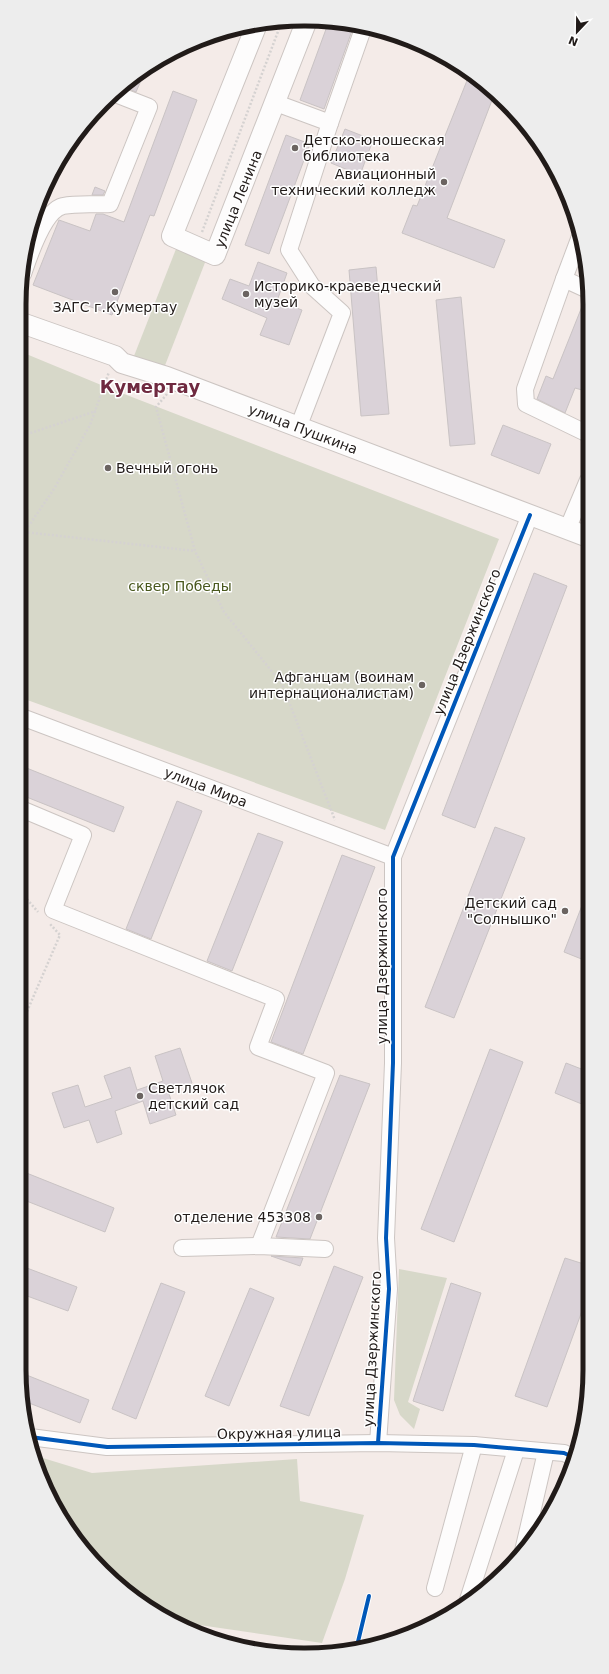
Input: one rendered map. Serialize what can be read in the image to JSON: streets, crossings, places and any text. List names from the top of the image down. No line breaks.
{"streets":{"main road":["улица Ленина","улица Пушкина"],"street":["улица Дзержинского","улица Мира","Окружная улица"]},"crossings":[["улица Пушкина","улица Дзержинского"],["улица Дзержинского","улица Мира"],["улица Дзержинского","Окружная улица"]],"districts":["Кумертау"],"parks":["сквер Победы"],"places":["Детско-юношеская библиотека","Авиационный технический колледж","ЗАГС г.Кумертау","Историко-краеведческий музей","Вечный огонь","Афганцам (воинам интернационалистам)","Детский сад \"Солнышко\"","Светлячок детский сад","отделение 453308"],"north":"bottom"}
